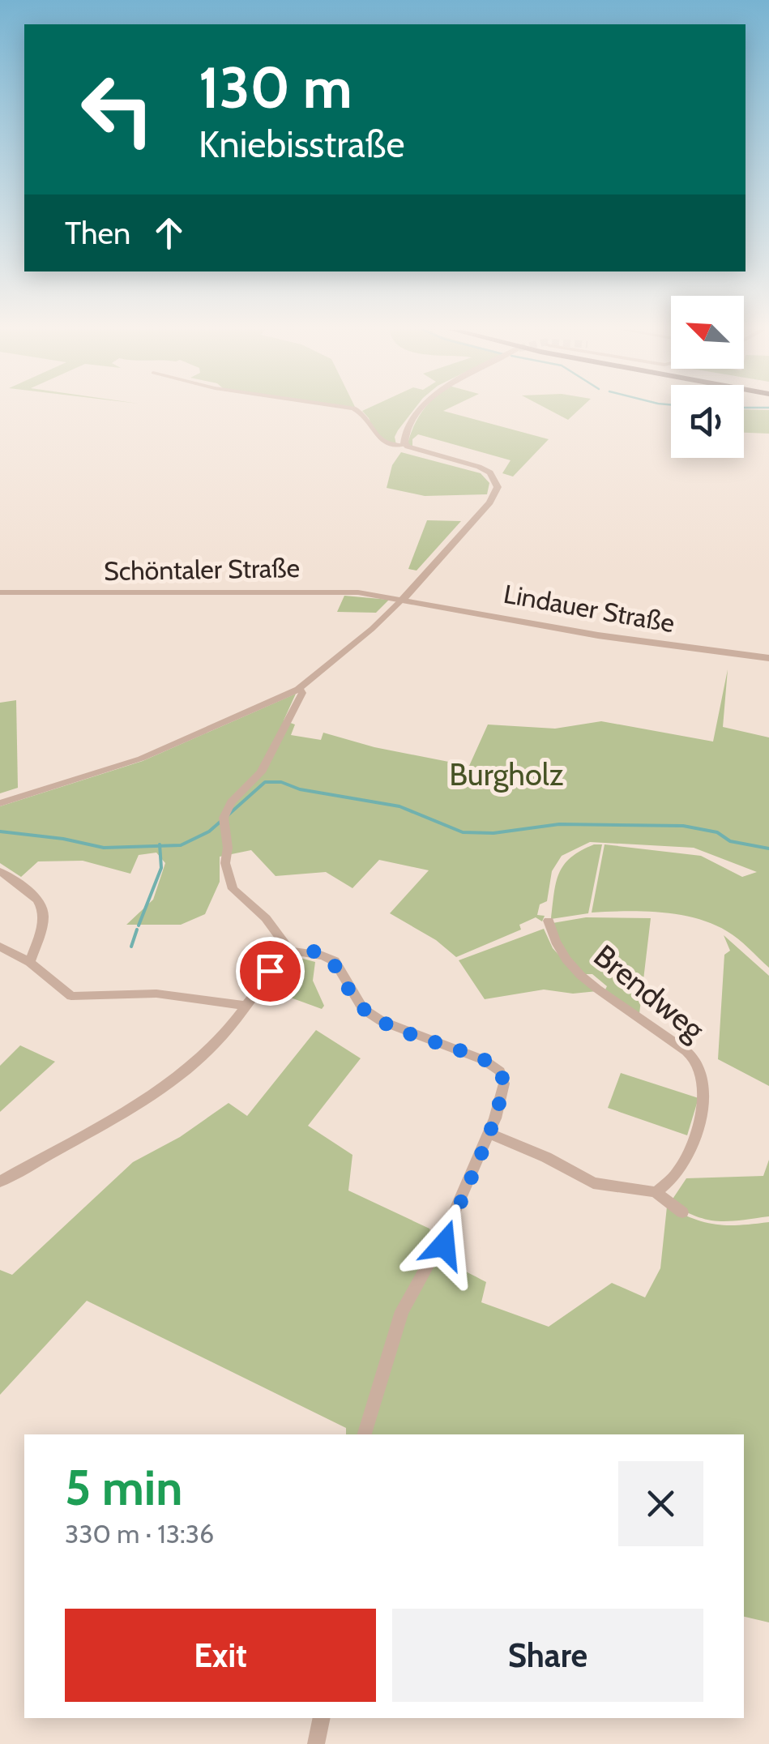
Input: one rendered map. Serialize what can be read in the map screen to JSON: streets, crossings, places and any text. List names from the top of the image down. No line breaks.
{"streets":{"street":["Schöntaler Straße","Lindauer Straße","Brendweg"]},"crossings":[["Schöntaler Straße","Lindauer Straße"]],"parks":["Burgholz"],"north":"top left","page":{"turn":["130 m","Kniebisstraße"],"then":"Then","heading":["5 min","330 m · 13:36"],"buttons":["Exit","Share"]}}
